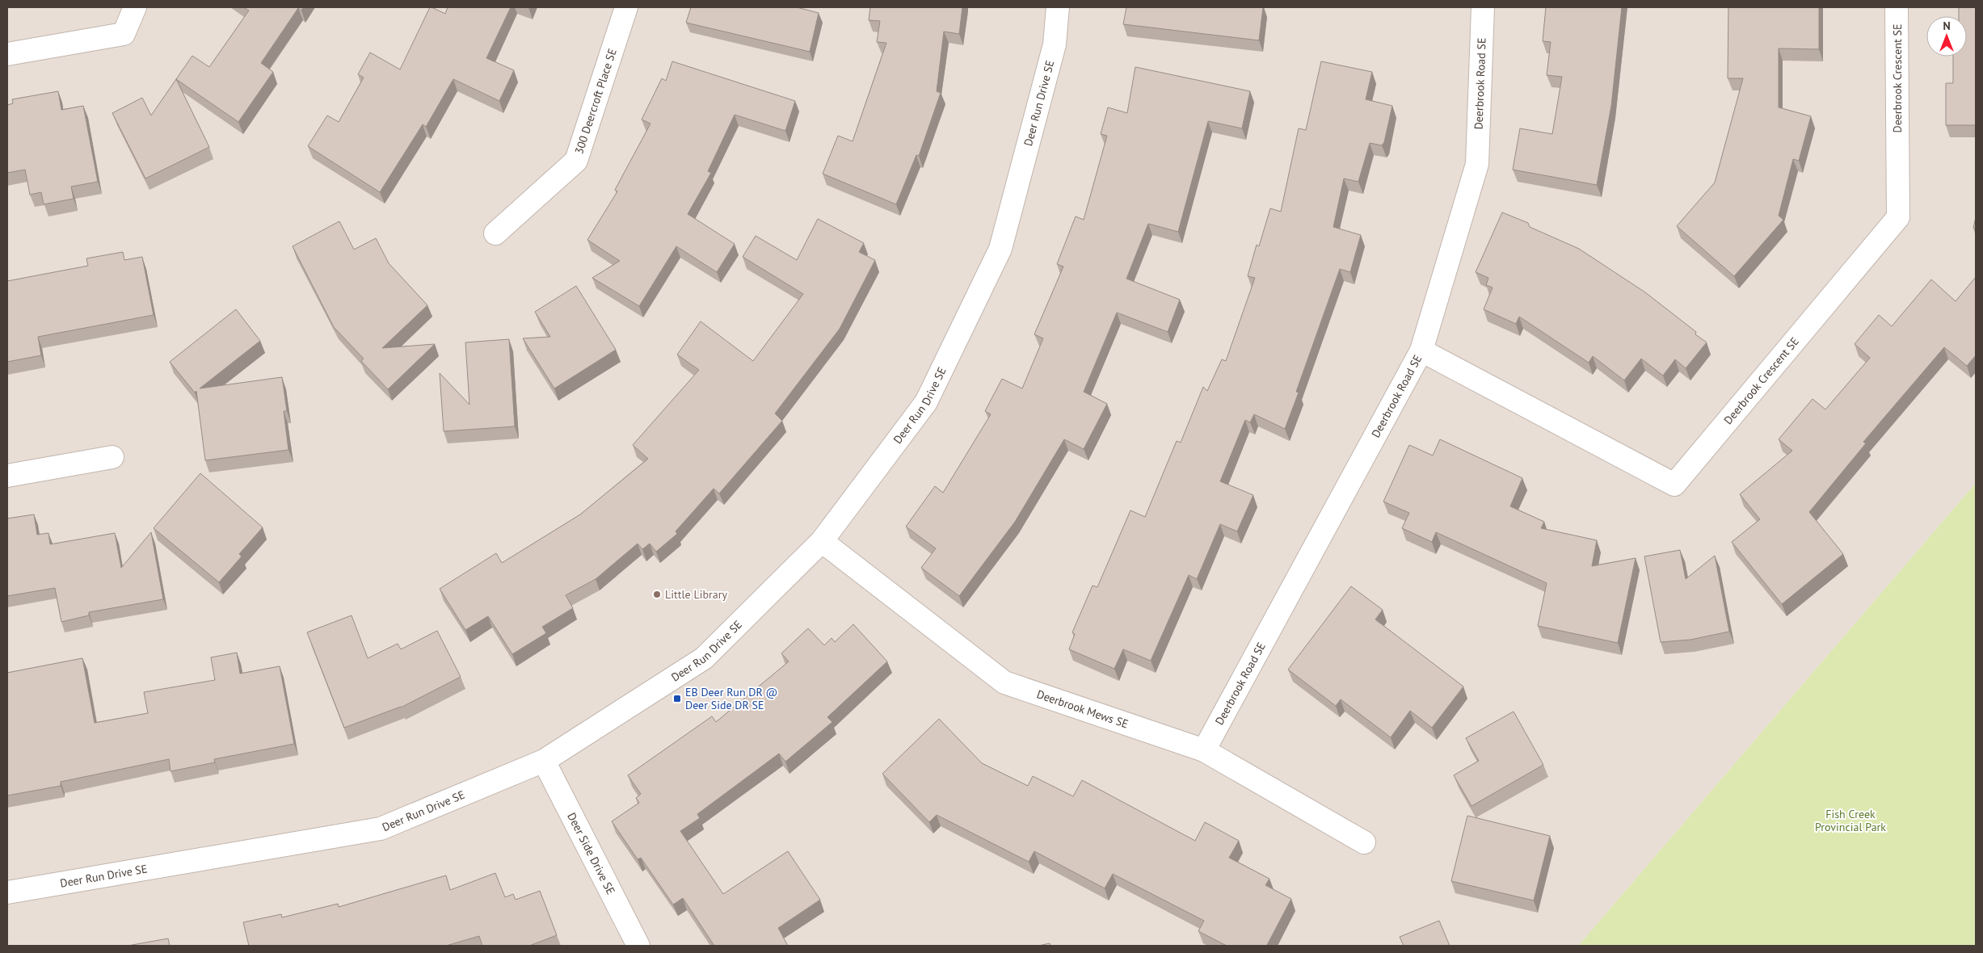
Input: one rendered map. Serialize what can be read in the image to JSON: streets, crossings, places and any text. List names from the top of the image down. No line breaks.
{"streets":{"street":["Deerbrook Crescent SE","Deerbrook Road SE","300 Deercroft Place SE","Deer Run Drive SE","Deerbrook Mews SE","Deer Side Drive SE"]},"crossings":[["Deerbrook Crescent SE","Deerbrook Road SE"],["Deerbrook Road SE","Deerbrook Mews SE"],["Deer Run Drive SE","Deerbrook Mews SE"],["Deer Run Drive SE","Deer Side Drive SE"]],"parks":["Fish Creek Provincial Park"],"places":{"other":["Little Library"],"transit":["EB Deer Run DR @ Deer Side DR SE"]},"north":"top"}
